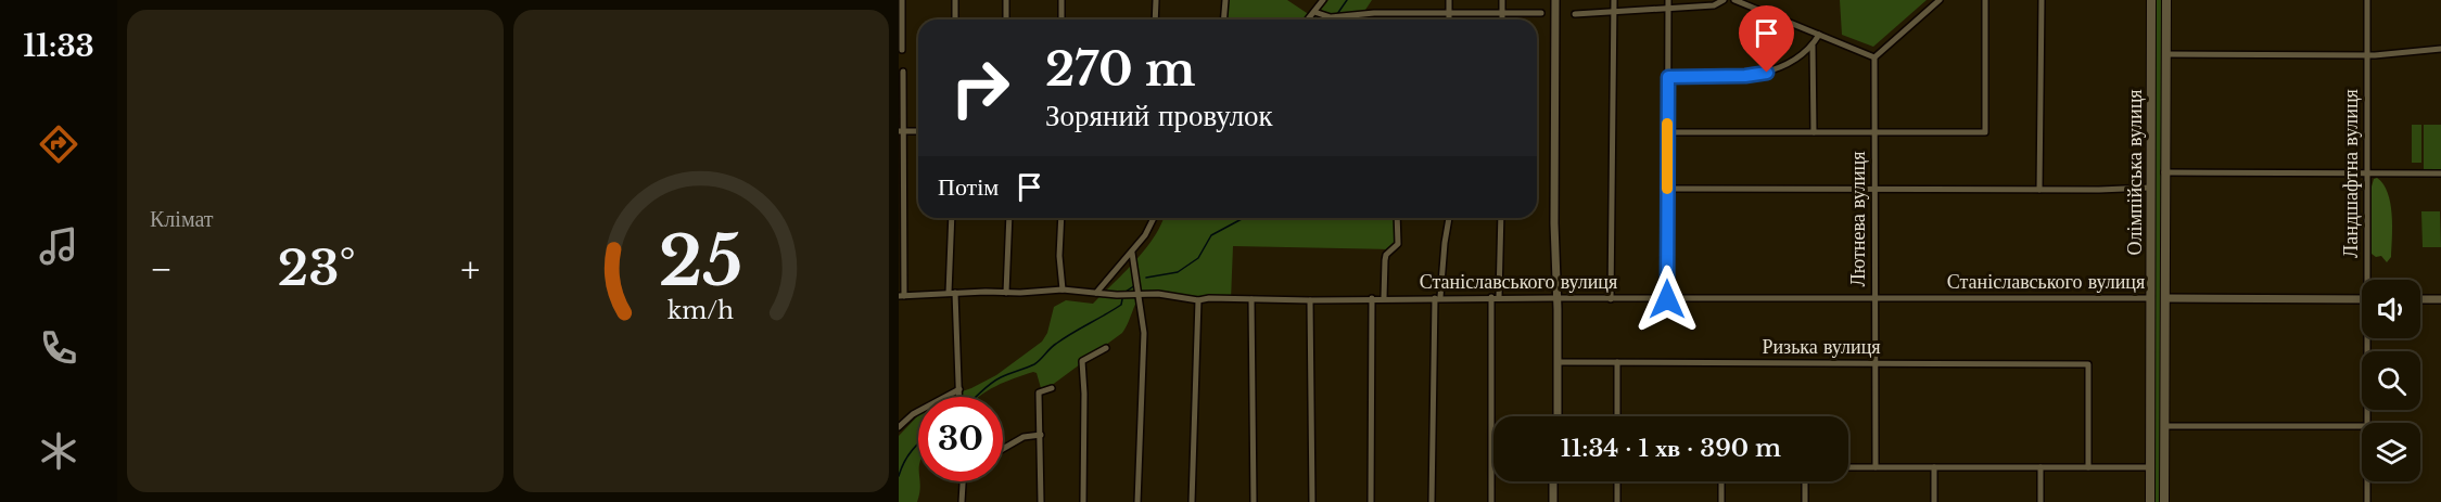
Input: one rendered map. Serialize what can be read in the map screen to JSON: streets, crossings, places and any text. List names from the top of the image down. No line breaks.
{"streets":{"main road":["Олімпійська вулиця","Станіславського вулиця"],"street":["Ландшафтна вулиця","Лютнева вулиця","Ризька вулиця"]},"crossings":[["Олімпійська вулиця","Станіславського вулиця"],["Лютнева вулиця","Станіславського вулиця"],["Лютнева вулиця","Ризька вулиця"]],"page":{"tabs":"11:33","tile":"Клімат","turn":["270 m","Зоряний провулок"],"then":"Потім","heat":["−","23°","+"],"limit":"30","trip":"11:34 · 1 хв · 390 m","gauge":["25","km/h"]}}
